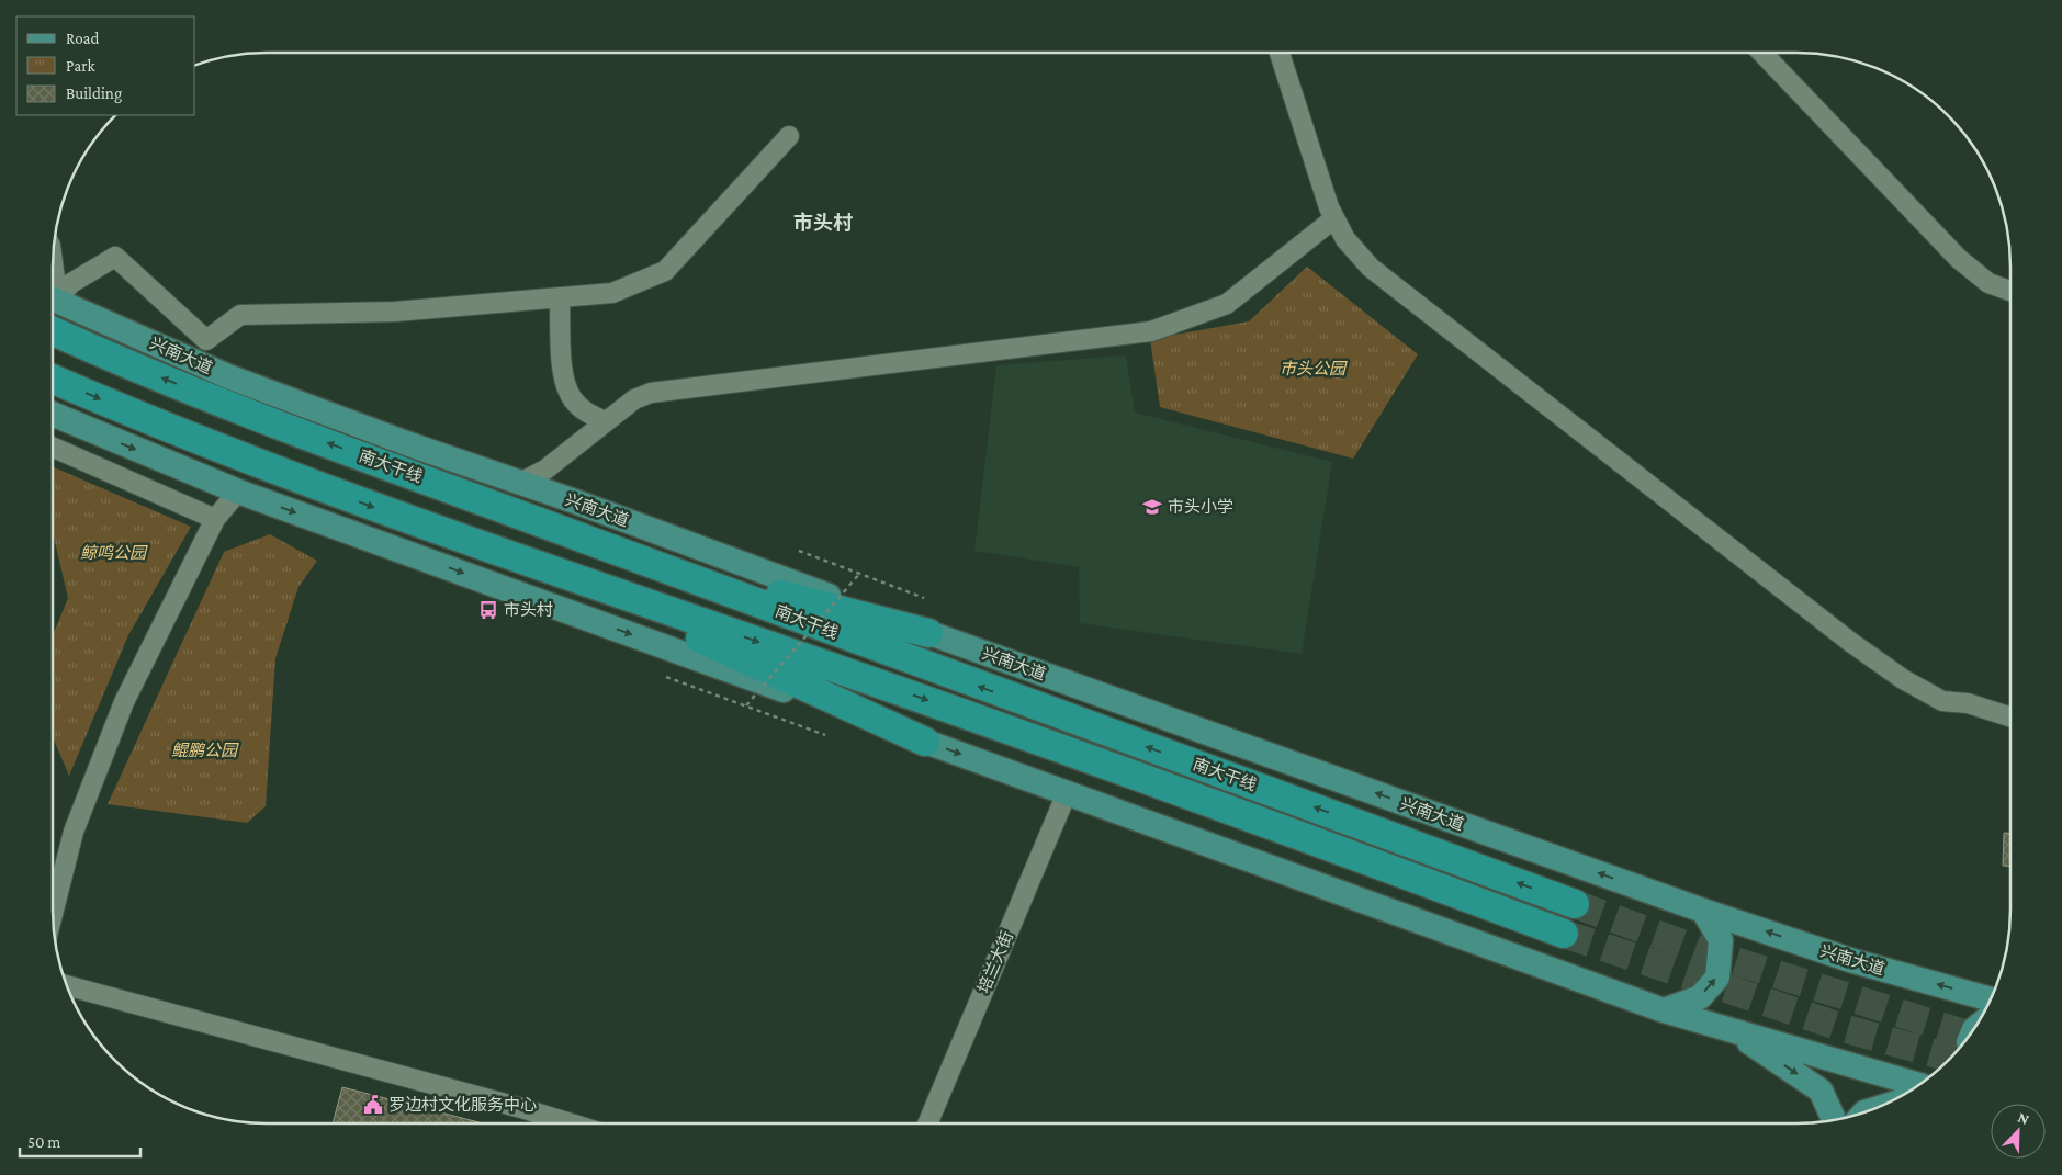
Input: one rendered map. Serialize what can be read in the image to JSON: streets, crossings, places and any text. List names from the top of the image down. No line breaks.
{"streets":{"highway":["南大干线"],"main road":["兴南大道"],"street":["培兰大街"]},"districts":["市头村"],"parks":["市头公园","鲸鸣公园","鲲鹏公园"],"places":{"school or university":["市头小学"],"bus stop":["市头村"],"public building":["罗边村文化服务中心"]},"legend":["Road","Park","Building"],"scale_bar":"50 m","north":"top right"}
